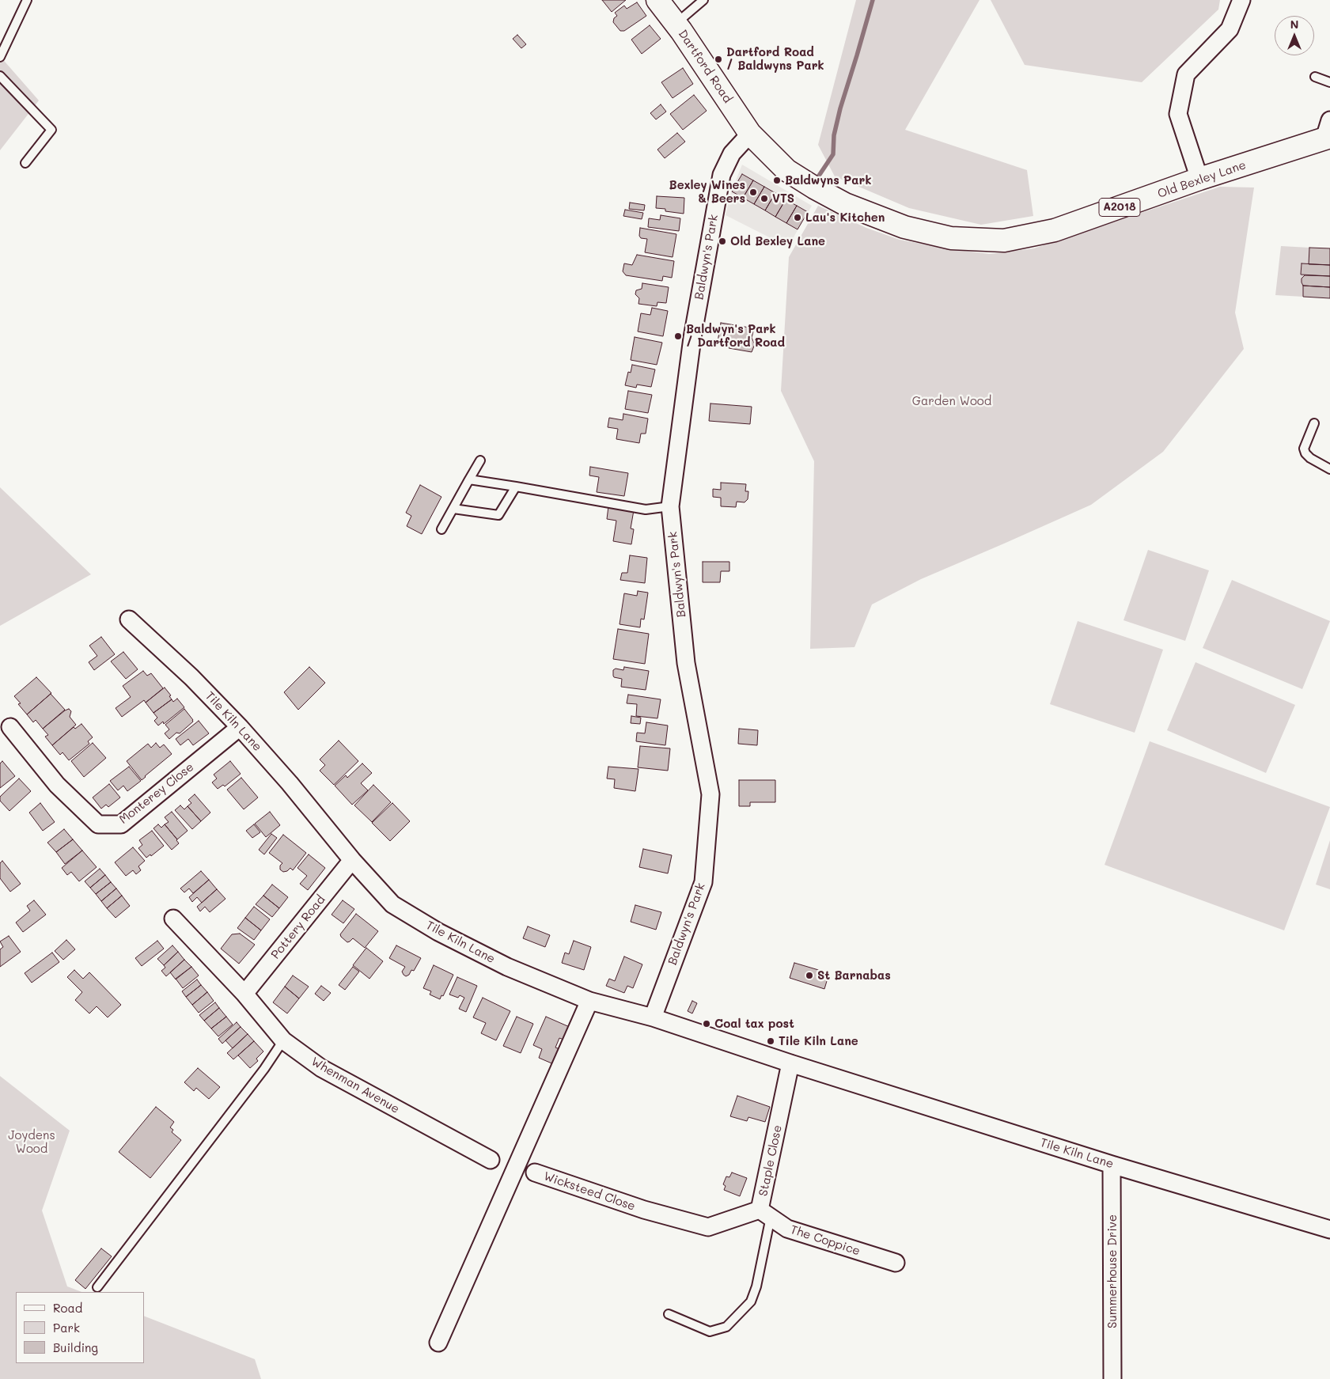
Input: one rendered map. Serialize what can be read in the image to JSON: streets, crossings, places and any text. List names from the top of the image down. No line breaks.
{"streets":{"main road":["Dartford Road","Old Bexley Lane","A2018"],"street":["Baldwyn's Park","Tile Kiln Lane","Monterey Close","Pottery Road","Whenman Avenue","Staple Close","Wicksteed Close","The Coppice","Summerhouse Drive"]},"crossings":[["Dartford Road","Old Bexley Lane"],["Dartford Road","Baldwyn's Park"],["Old Bexley Lane","Baldwyn's Park"],["Baldwyn's Park","Tile Kiln Lane"],["Tile Kiln Lane","Monterey Close"],["Tile Kiln Lane","Pottery Road"],["Tile Kiln Lane","Staple Close"],["Tile Kiln Lane","Summerhouse Drive"],["Pottery Road","Whenman Avenue"],["Staple Close","Wicksteed Close"],["Staple Close","The Coppice"]],"parks":["Garden Wood","Joydens Wood"],"places":["Dartford Road / Baldwyns Park","Baldwyns Park","Bexley Wines & Beers","VTS","Lau's Kitchen","Old Bexley Lane","Baldwyn's Park / Dartford Road","St Barnabas","Coal tax post","Tile Kiln Lane"],"legend":["Road","Park","Building"],"north":"top"}
